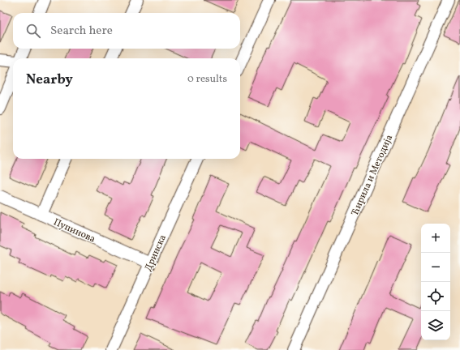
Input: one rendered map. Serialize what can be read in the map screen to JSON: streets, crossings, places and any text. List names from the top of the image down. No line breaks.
{"streets":{"street":["Ћирила и Методија","Пупинова","Дринска"]},"crossings":[["Пупинова","Дринска"]],"page":{"search":"Search here","heading":["Nearby","0 results"],"map_buttons":["+","−"]}}
